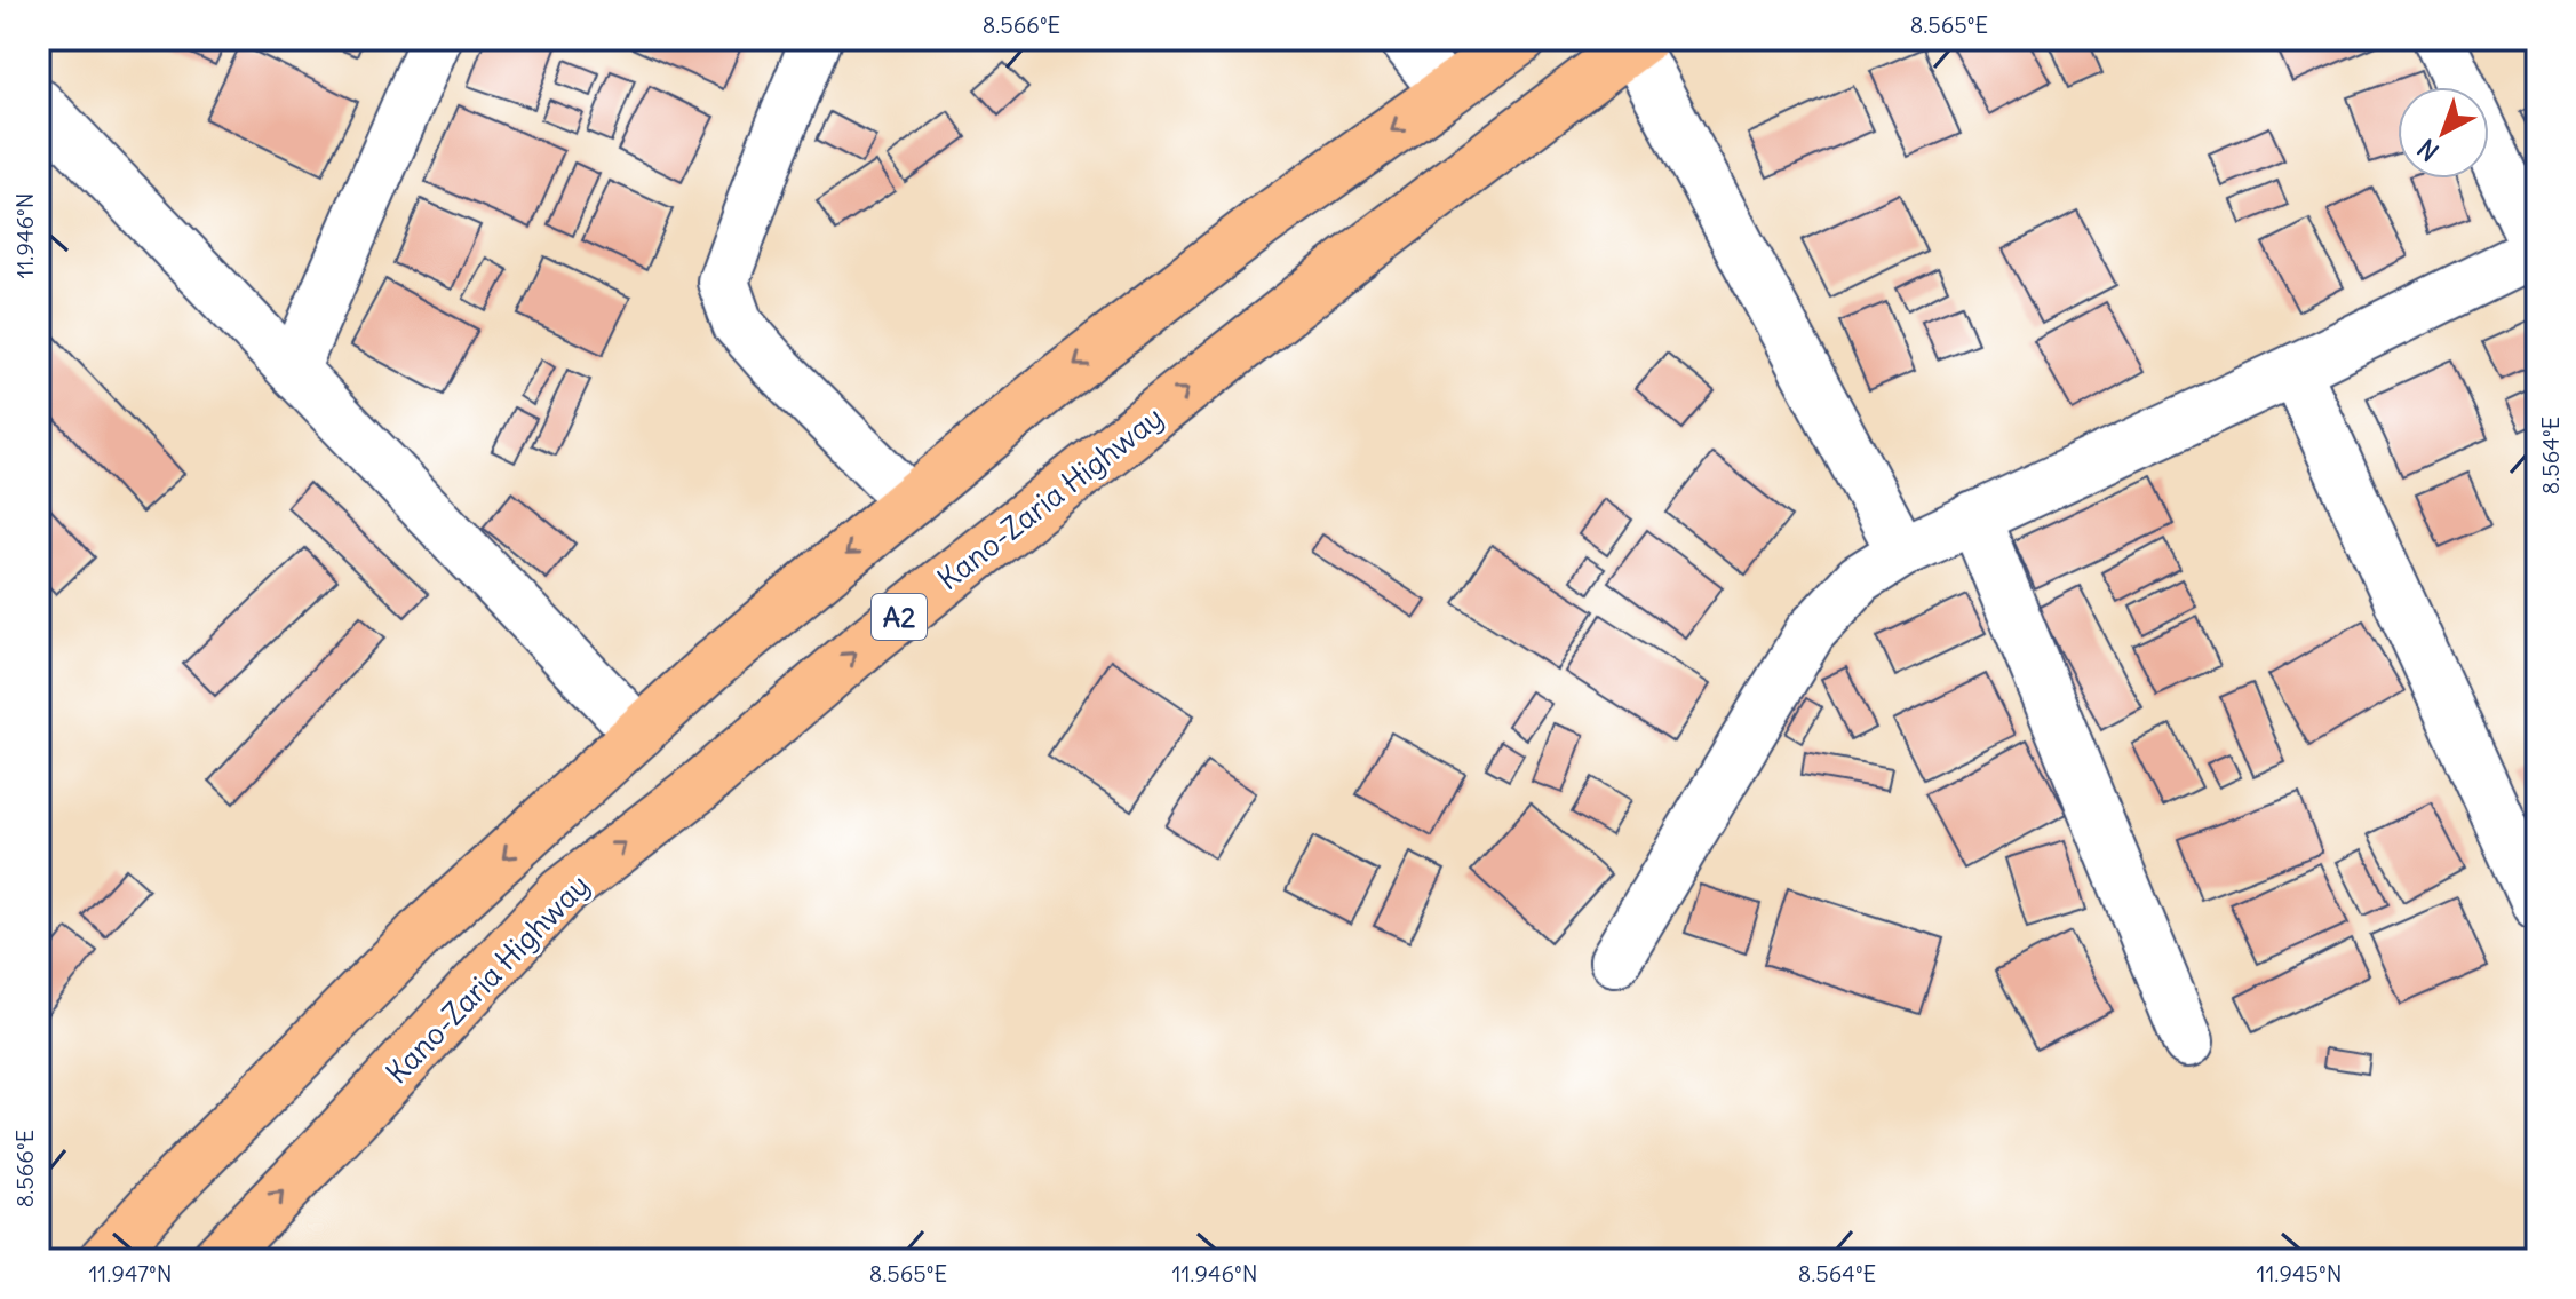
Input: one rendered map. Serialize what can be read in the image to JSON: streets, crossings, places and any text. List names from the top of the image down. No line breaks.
{"streets":{"highway":["Kano-Zaria Highway","A2"]},"north":"bottom left","coordinates":["8.566°E","8.565°E","11.946°N","8.564°E","11.947°N","11.945°N"]}
